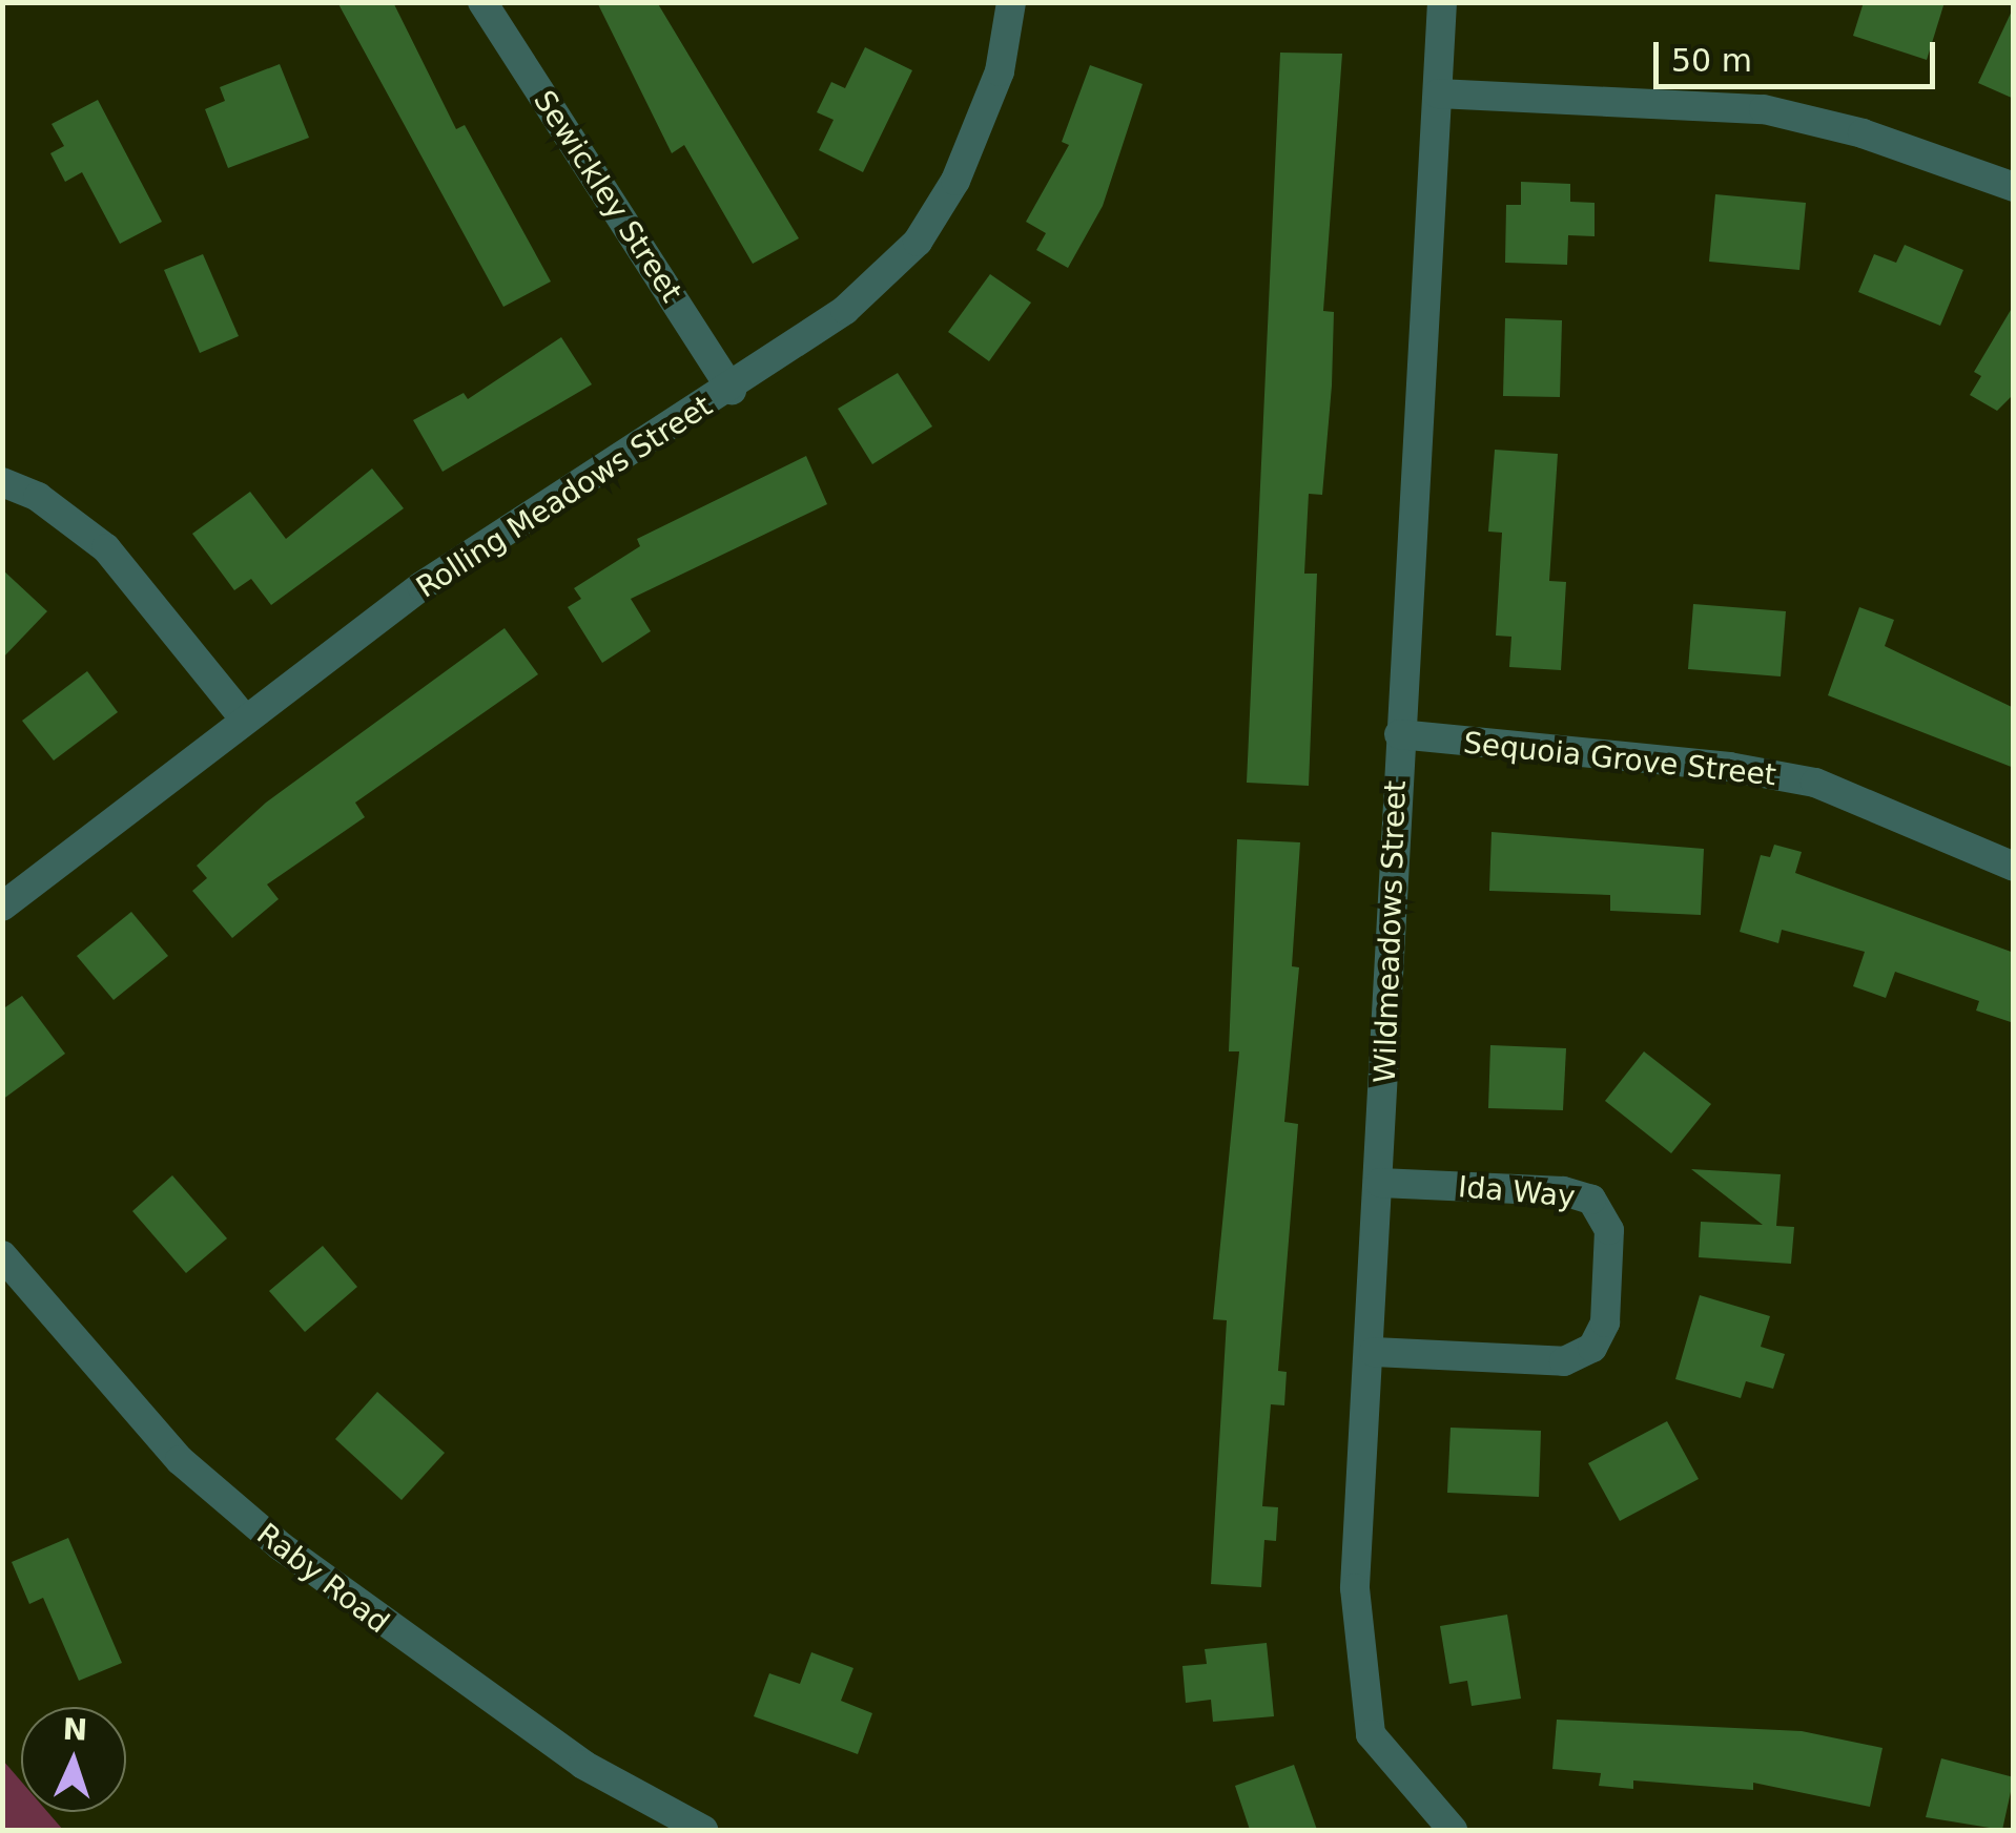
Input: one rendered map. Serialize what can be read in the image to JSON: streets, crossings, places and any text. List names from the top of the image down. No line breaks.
{"streets":{"street":["Sewickley Street","Rolling Meadows Street","Sequoia Grove Street","Wildmeadows Street","Ida Way","Raby Road"]},"crossings":[["Sewickley Street","Rolling Meadows Street"],["Sequoia Grove Street","Wildmeadows Street"],["Wildmeadows Street","Ida Way"]],"scale_bar":"50 m","north":"top"}
